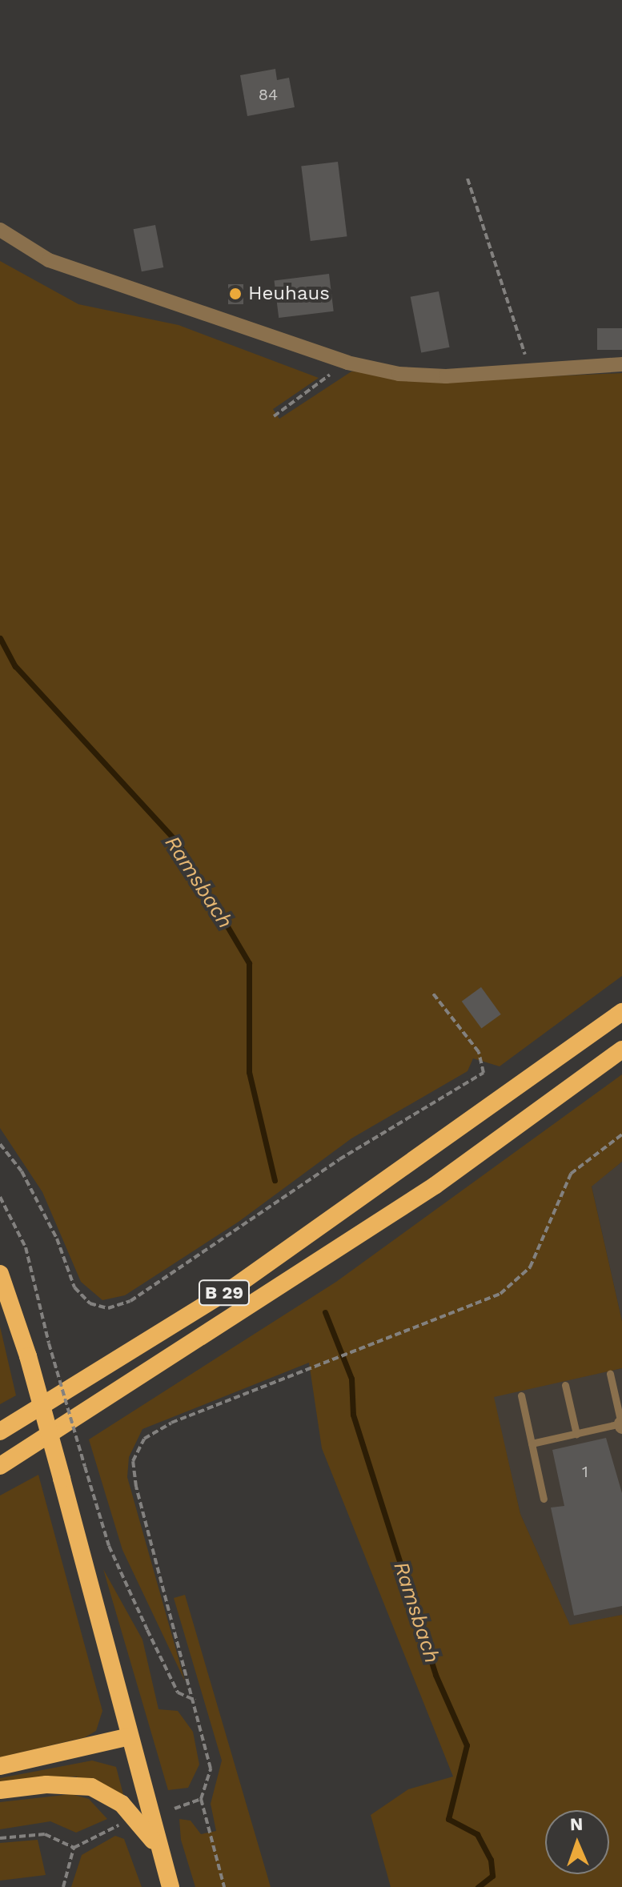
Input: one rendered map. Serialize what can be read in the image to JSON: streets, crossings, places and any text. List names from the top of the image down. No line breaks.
{"streets":{"highway":["B 29"]},"water":["Ramsbach"],"places":["Heuhaus"],"house_numbers":["84","1"],"north":"top"}
